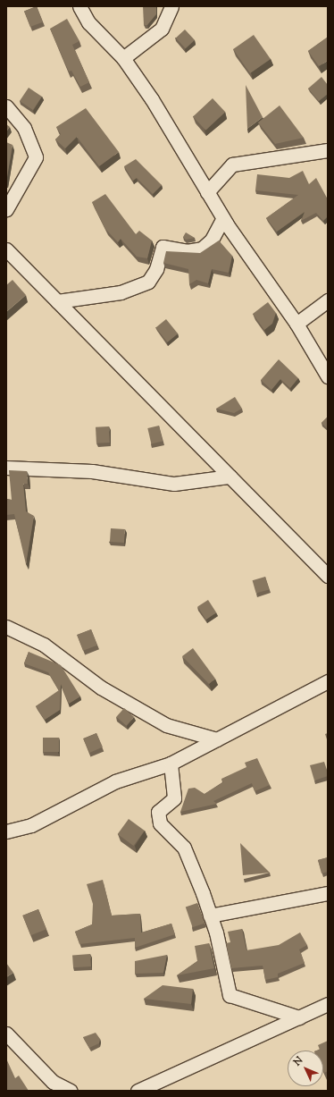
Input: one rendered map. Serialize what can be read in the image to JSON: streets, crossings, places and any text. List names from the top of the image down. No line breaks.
{"north":"top left"}
